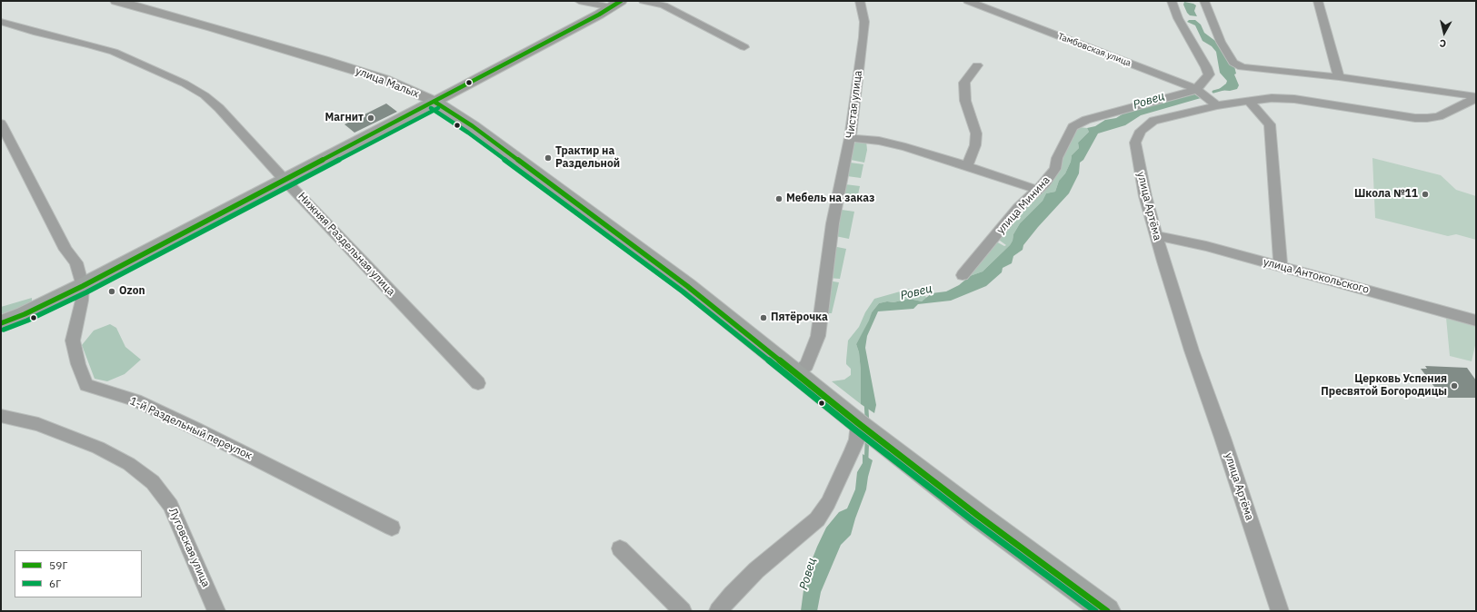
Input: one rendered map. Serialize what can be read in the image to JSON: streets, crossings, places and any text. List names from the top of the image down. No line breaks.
{"streets":{"main road":["улица Малых"],"street":["Тамбовская улица","Чистая улица","улица Минина","улица Артёма","Нижняя Раздельная улица","улица Антокольского","1-й Раздельный переулок","Луговская улица"]},"crossings":[["Тамбовская улица","улица Минина"],["Тамбовская улица","улица Артёма"],["улица Малых","Чистая улица"],["улица Артёма","улица Антокольского"]],"water":["Ровец"],"places":["Магнит","Трактир на Раздельной","Школа №11","Мебель на заказ","Ozon","Пятёрочка","Церковь Успения Пресвятой Богородицы"],"lines":["transit line 59Г","transit line 6Г"],"legend":["59Г","6Г"],"north":"bottom"}
